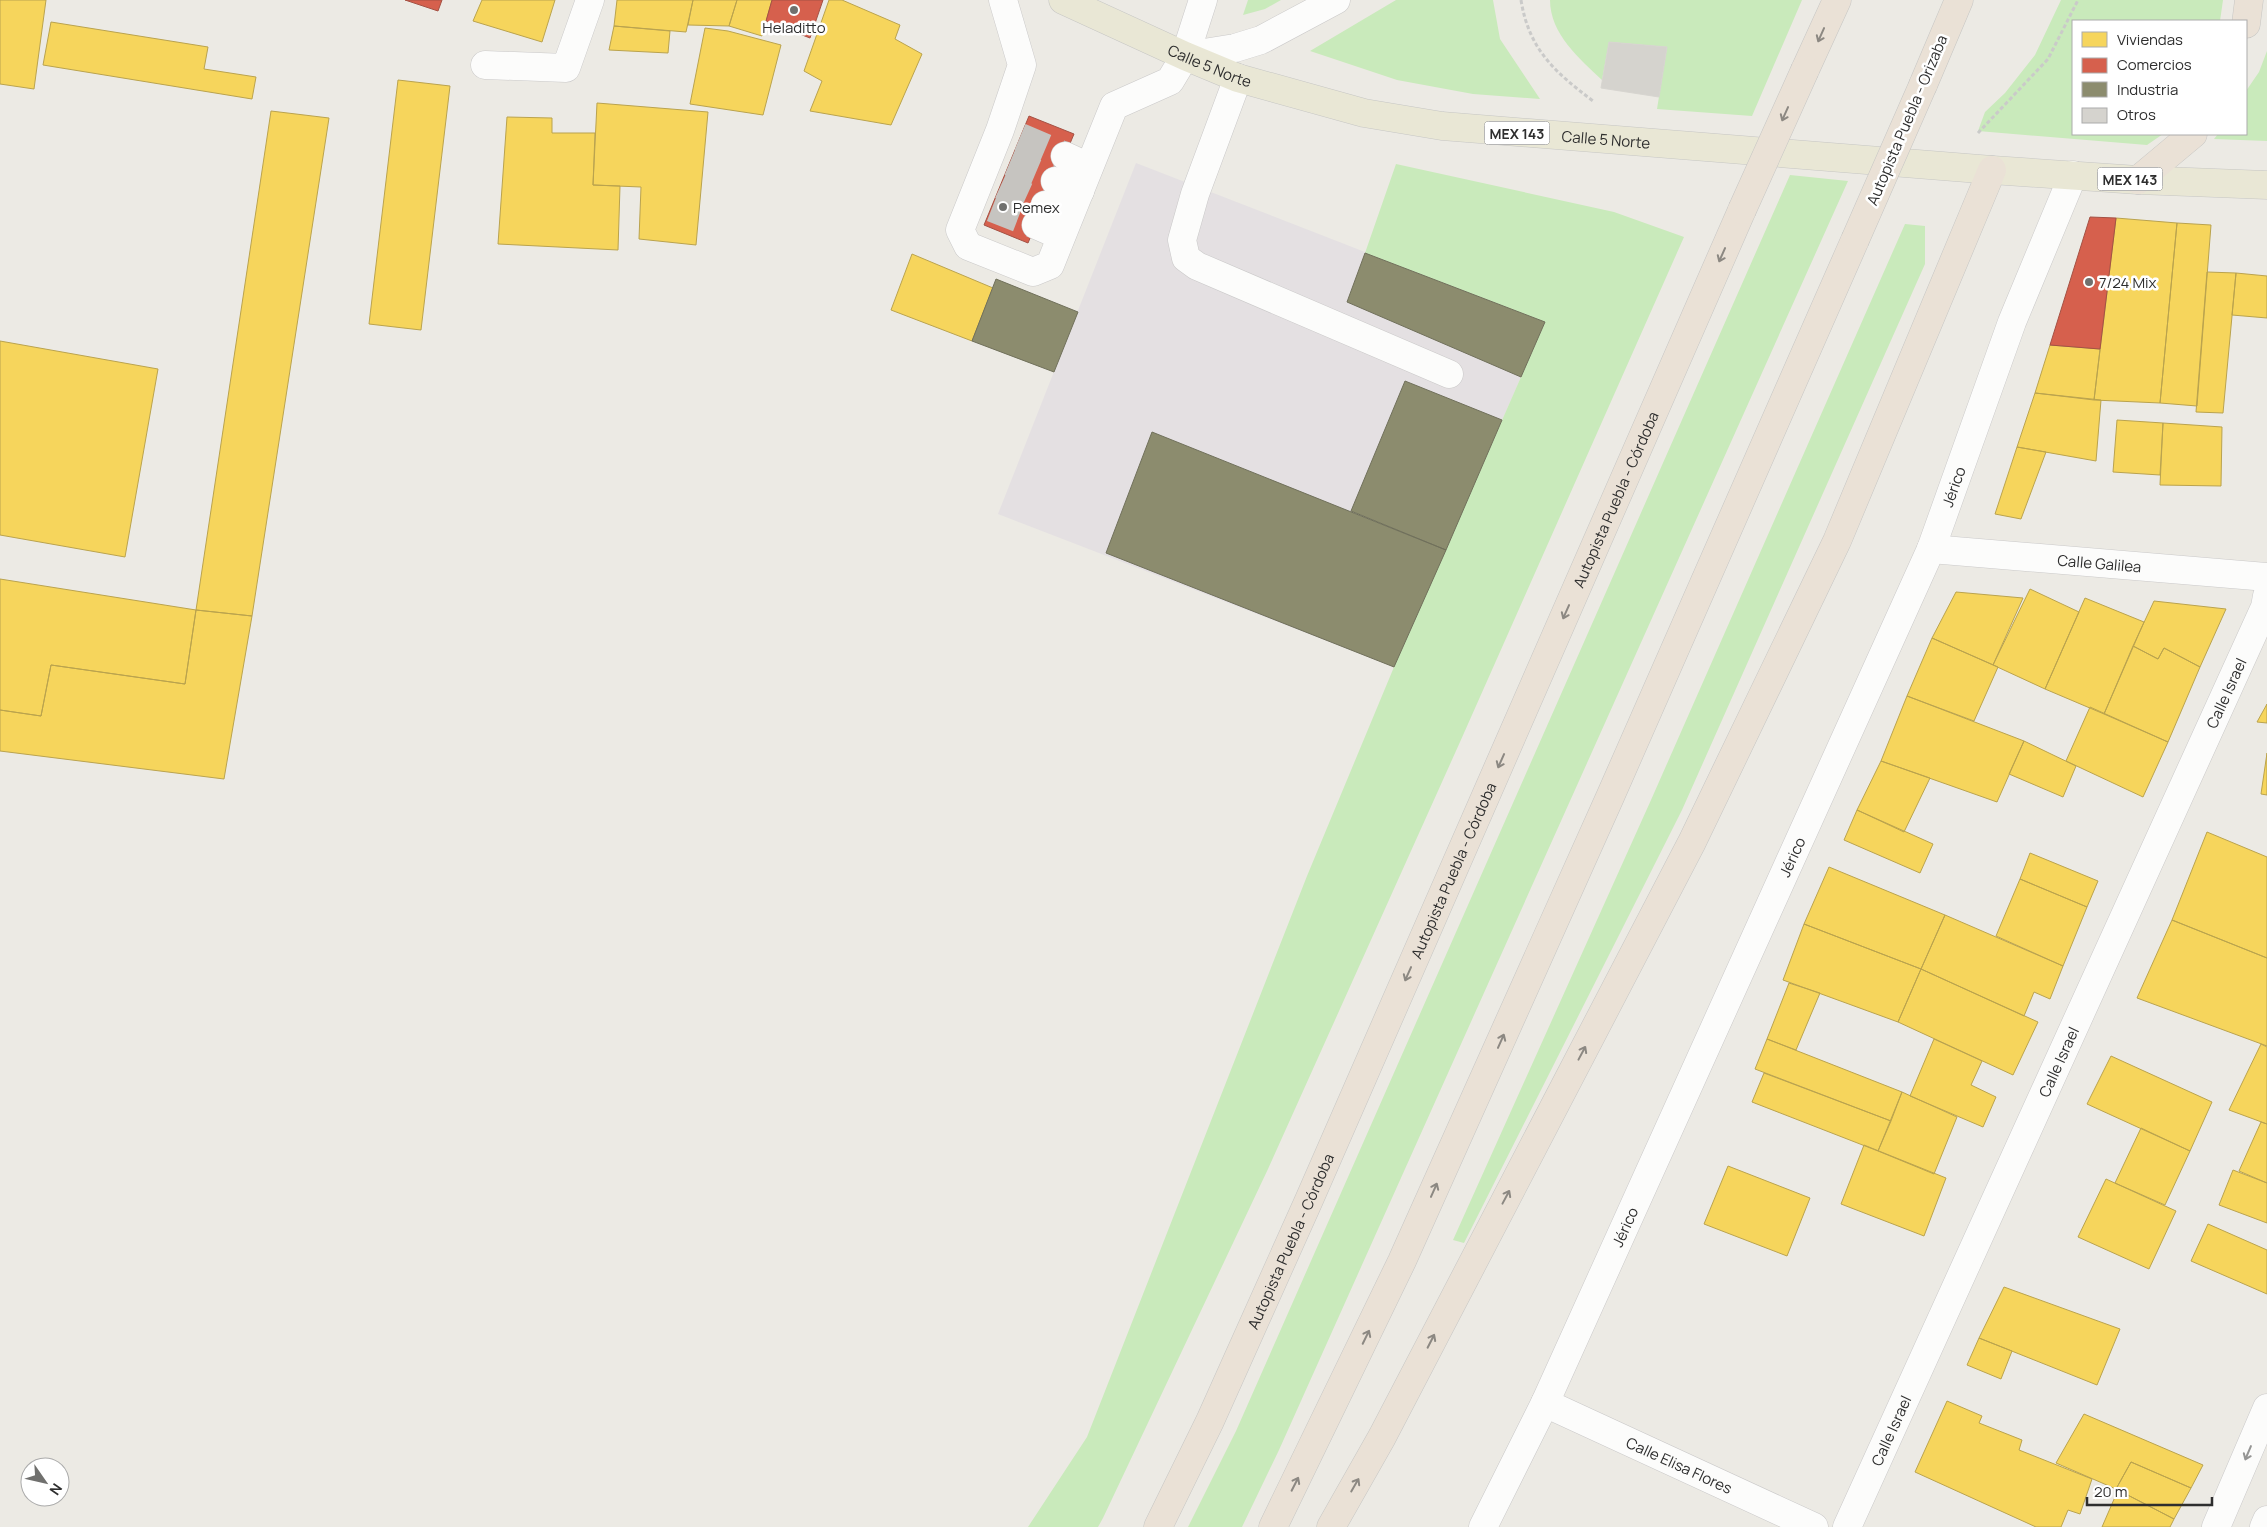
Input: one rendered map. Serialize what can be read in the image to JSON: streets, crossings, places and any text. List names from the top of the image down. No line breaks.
{"streets":{"highway":["Autopista Puebla - Orizaba","Autopista Puebla - Córdoba"],"main road":["Calle 5 Norte","MEX 143"],"street":["Jérico","Calle Galilea","Calle Israel","Calle Elisa Flores"]},"crossings":[["Calle 5 Norte","MEX 143"],["MEX 143","Jérico"],["Jérico","Calle Galilea"],["Jérico","Calle Elisa Flores"]],"places":["Heladitto","Pemex","7/24 Mix"],"legend":["Viviendas","Comercios","Industria","Otros"],"scale_bar":"20 m","north":"bottom right"}
